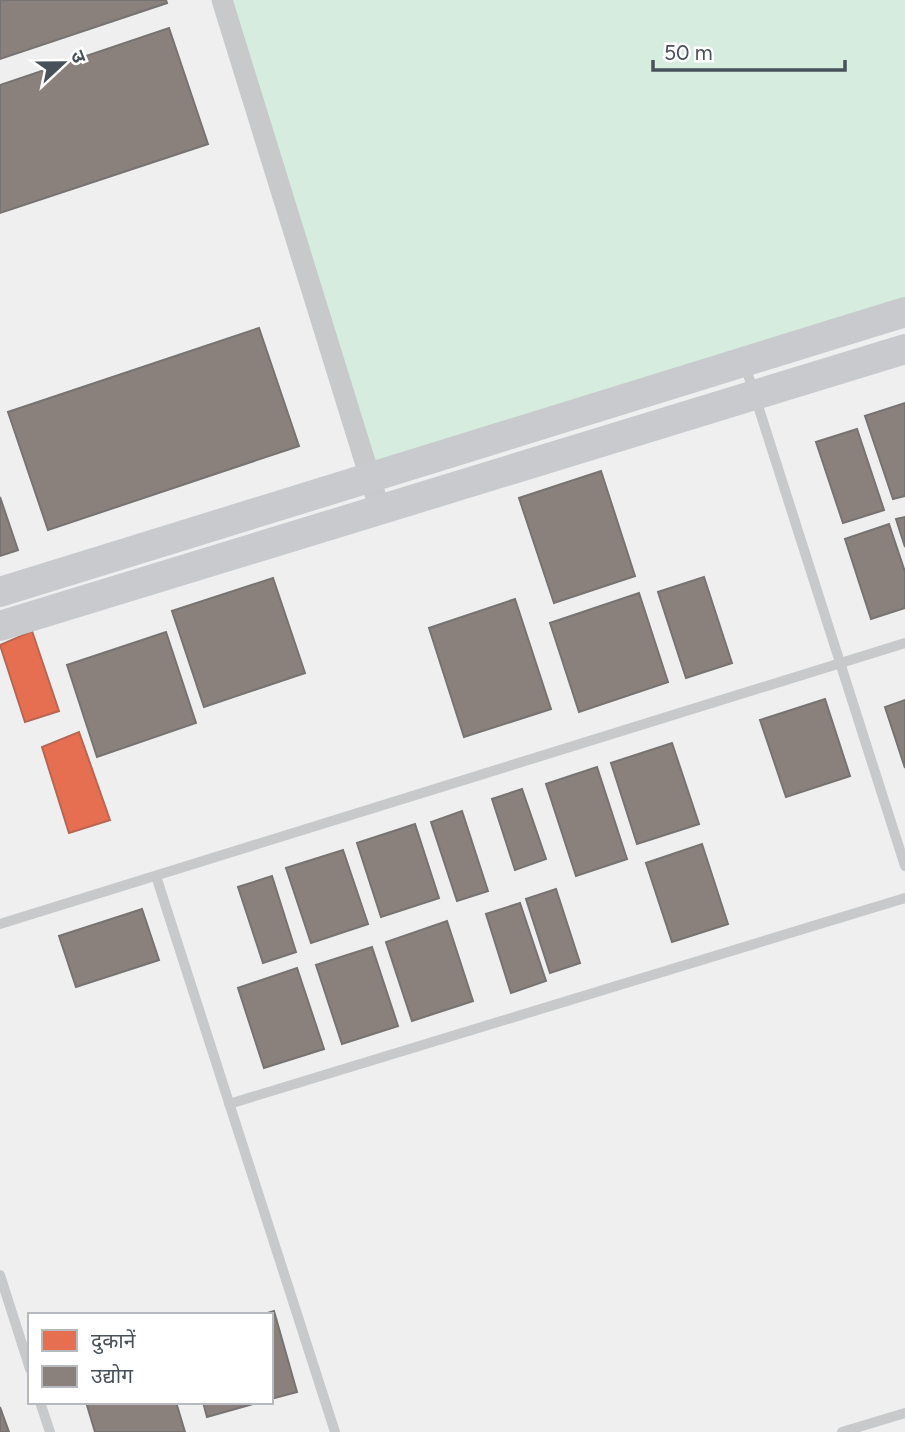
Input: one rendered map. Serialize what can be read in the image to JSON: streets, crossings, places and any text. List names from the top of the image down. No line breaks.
{"legend":["दुकानें","उद्योग"],"scale_bar":"50 m","north":"right"}
